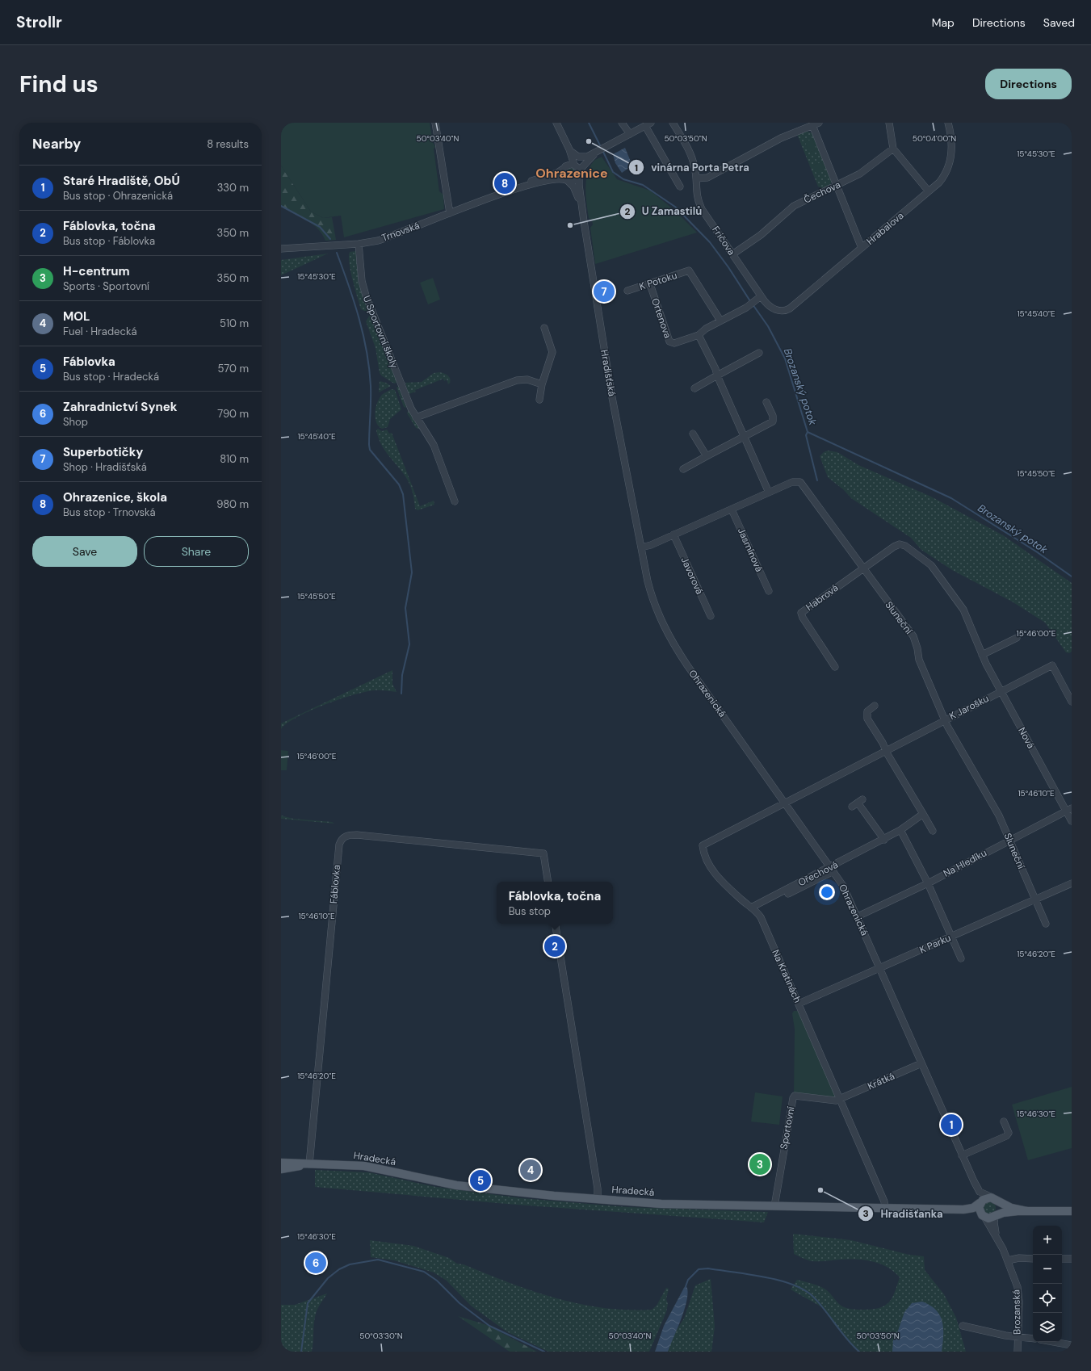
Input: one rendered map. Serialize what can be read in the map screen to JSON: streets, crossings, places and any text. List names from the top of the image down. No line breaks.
{"streets":{"main road":["Hradecká"],"street":["Čechova","Hrabalova","Trnovská","Fričova","K Potoku","Ortenova","U Sportovní školy","Hradišťská","Jasmínová","Javorová","Habrová","Sluneční","Ohrazenická","K Jarošku","Nová","Na Hledíku","Ořechová","Fáblovka","K Parku","Na Kratinách","Krátká","Sportovní","Brozanská"]},"crossings":[["Čechova","Fričova"],["Hrabalova","Fričova"],["Trnovská","U Sportovní školy"],["Trnovská","Hradišťská"],["Fričova","Ortenova"],["K Potoku","Ortenova"],["Hradišťská","Sluneční"],["Hradišťská","Ohrazenická"],["Jasmínová","Sluneční"],["Javorová","Sluneční"],["Habrová","Sluneční"],["Habrová","Nová"],["Sluneční","Ohrazenická"],["Sluneční","K Jarošku"],["Sluneční","Nová"],["Sluneční","Na Hledíku"],["Sluneční","K Parku"],["Ohrazenická","K Jarošku"],["Ohrazenická","Na Hledíku"],["Ohrazenická","Ořechová"],["Ohrazenická","K Parku"],["Ohrazenická","Na Kratinách"],["Ohrazenická","Krátká"],["Ohrazenická","Hradecká"],["Ohrazenická","Brozanská"],["K Jarošku","Nová"],["K Jarošku","Na Kratinách"],["Nová","Na Hledíku"],["Ořechová","Na Kratinách"],["Fáblovka","Hradecká"],["K Parku","Na Kratinách"],["Na Kratinách","Krátká"],["Na Kratinách","Sportovní"],["Na Kratinách","Hradecká"],["Krátká","Sportovní"],["Sportovní","Hradecká"],["Hradecká","Brozanská"]],"districts":["Ohrazenice"],"water":["Brozanský potok"],"places":["vinárna Porta Petra","U Zamastilů","Hradišťanka"],"page":{"header":"Strollr","nav":["Map","Directions","Saved"],"buttons":["Directions",["Save","Share"]],"title":"Find us","heading":["Nearby","8 results"],"list":[{"mark":"1","name":"Staré Hradiště, ObÚ","note":"Bus stop · Ohrazenická","value":"330 m"},{"mark":"2","name":"Fáblovka, točna","note":"Bus stop · Fáblovka","value":"350 m"},{"mark":"3","name":"H-centrum","note":"Sports · Sportovní","value":"350 m"},{"mark":"4","name":"MOL","note":"Fuel · Hradecká","value":"510 m"},{"mark":"5","name":"Fáblovka","note":"Bus stop · Hradecká","value":"570 m"},{"mark":"6","name":"Zahradnictví Synek","note":"Shop","value":"790 m"},{"mark":"7","name":"Superbotičky","note":"Shop · Hradišťská","value":"810 m"},{"mark":"8","name":"Ohrazenice, škola","note":"Bus stop · Trnovská","value":"980 m"}],"pins":["8","7","2","1","3","4","5","6"],"popup":["Fáblovka, točna","Bus stop"],"map_buttons":["+","−"]},"coordinates":["50°03'40\"N","50°03'50\"N","50°04'00\"N","15°45'30\"E","15°45'40\"E","15°45'50\"E","15°46'00\"E","15°46'10\"E","15°46'20\"E","15°46'30\"E","50°03'30\"N"]}
